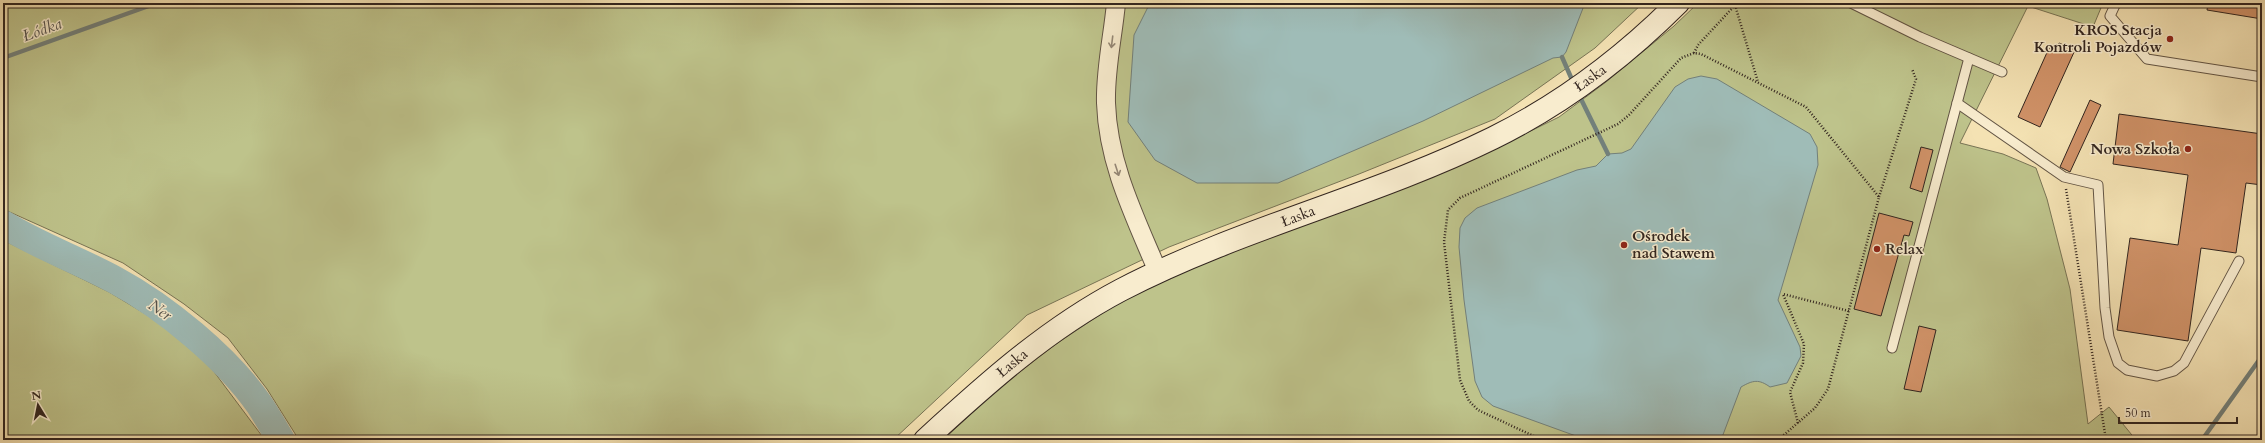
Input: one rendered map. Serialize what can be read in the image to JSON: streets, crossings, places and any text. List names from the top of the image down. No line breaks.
{"streets":{"main road":["Łaska"]},"water":["Łódka","Ner"],"places":["KROS Stacja Kontroli Pojazdów","Nowa Szkoła","Ośrodek nad Stawem","Relax"],"scale_bar":"50 m","north":"top"}
